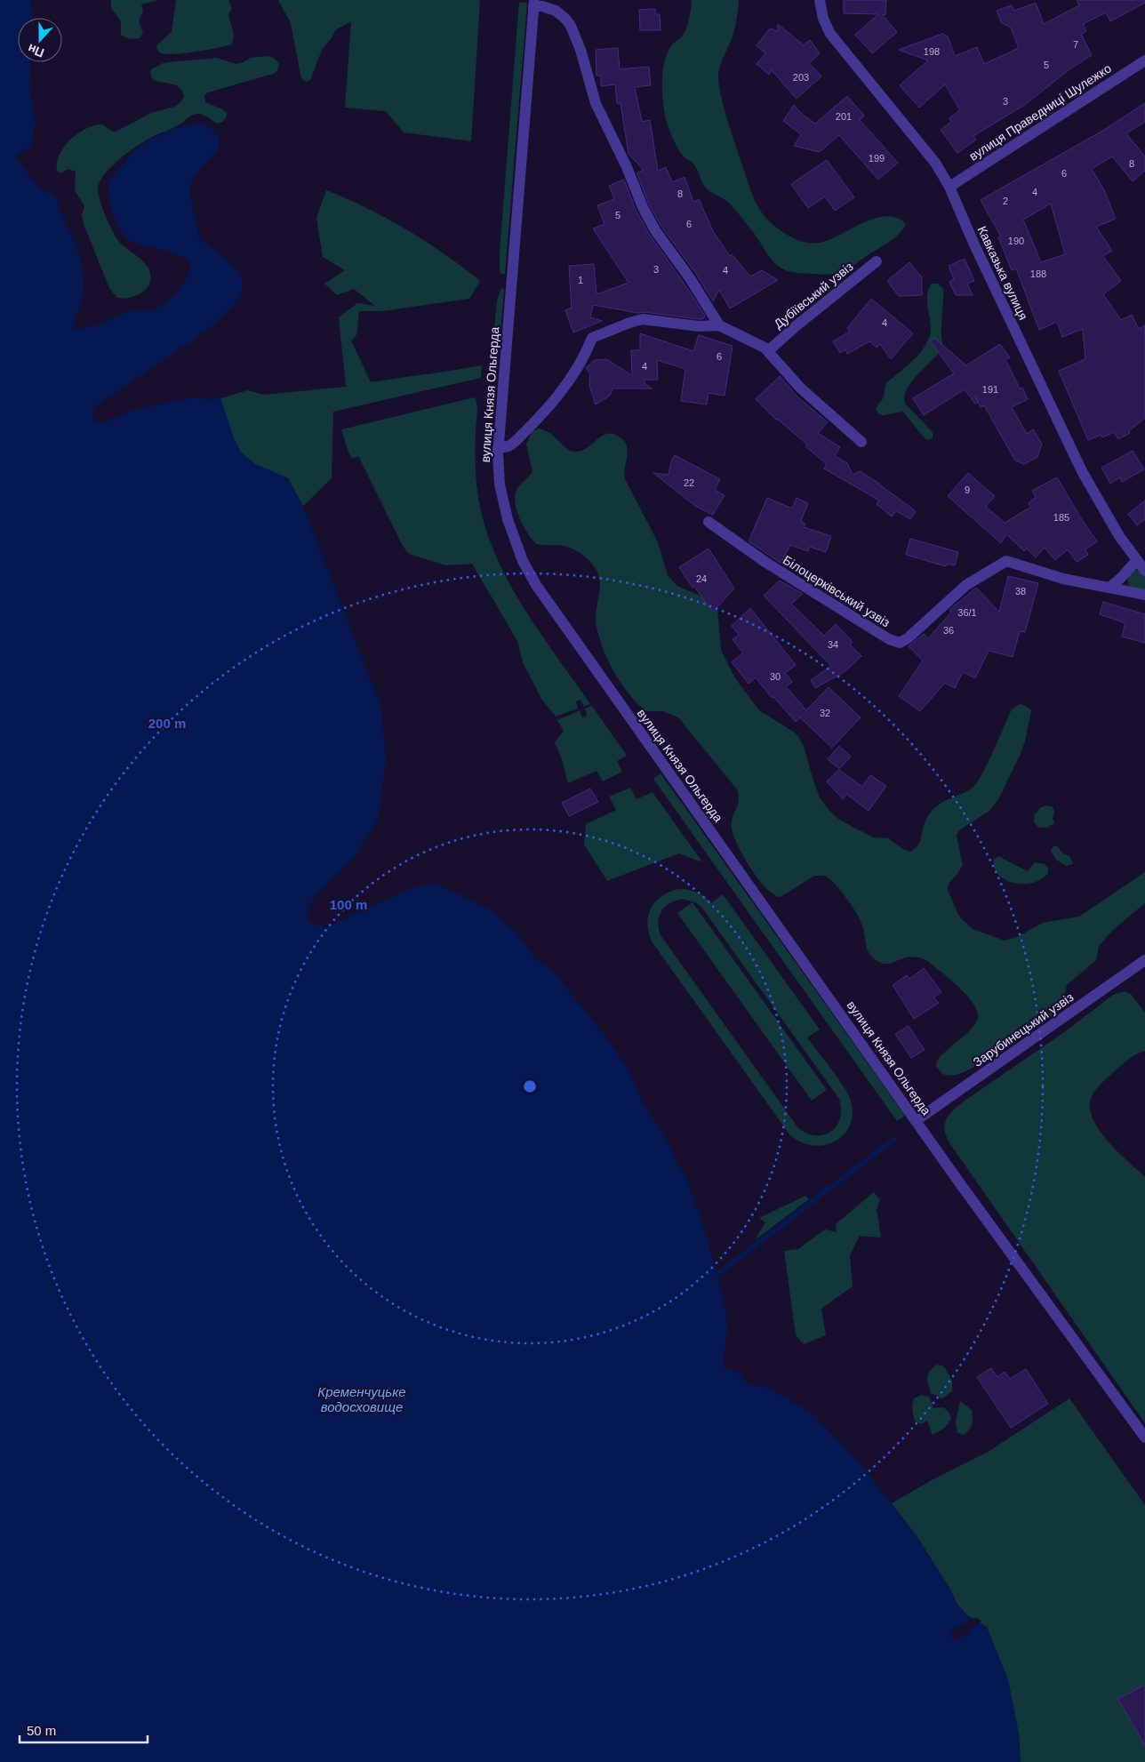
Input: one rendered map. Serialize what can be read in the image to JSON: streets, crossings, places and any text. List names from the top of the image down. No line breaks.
{"streets":{"street":["вулиця Праведниці Шулежко","Кавказька вулиця","Дубіївський узвіз","вулиця Князя Ольгерда","Білоцерківський узвіз","Зарубинецький узвіз"]},"crossings":[["вулиця Праведниці Шулежко","Кавказька вулиця"],["вулиця Князя Ольгерда","Зарубинецький узвіз"]],"water":["Кременчуцьке водосховище"],"house_numbers":["7","198","5","203","3","201","199","8","6","4","8","2","5","6","190","3","4","188","1","4","6","4","191","22","9","185","24","38","36/1","36","34","30","32"],"scale_bar":"50 m","north":"bottom","rings":["200 m","100 m"]}
